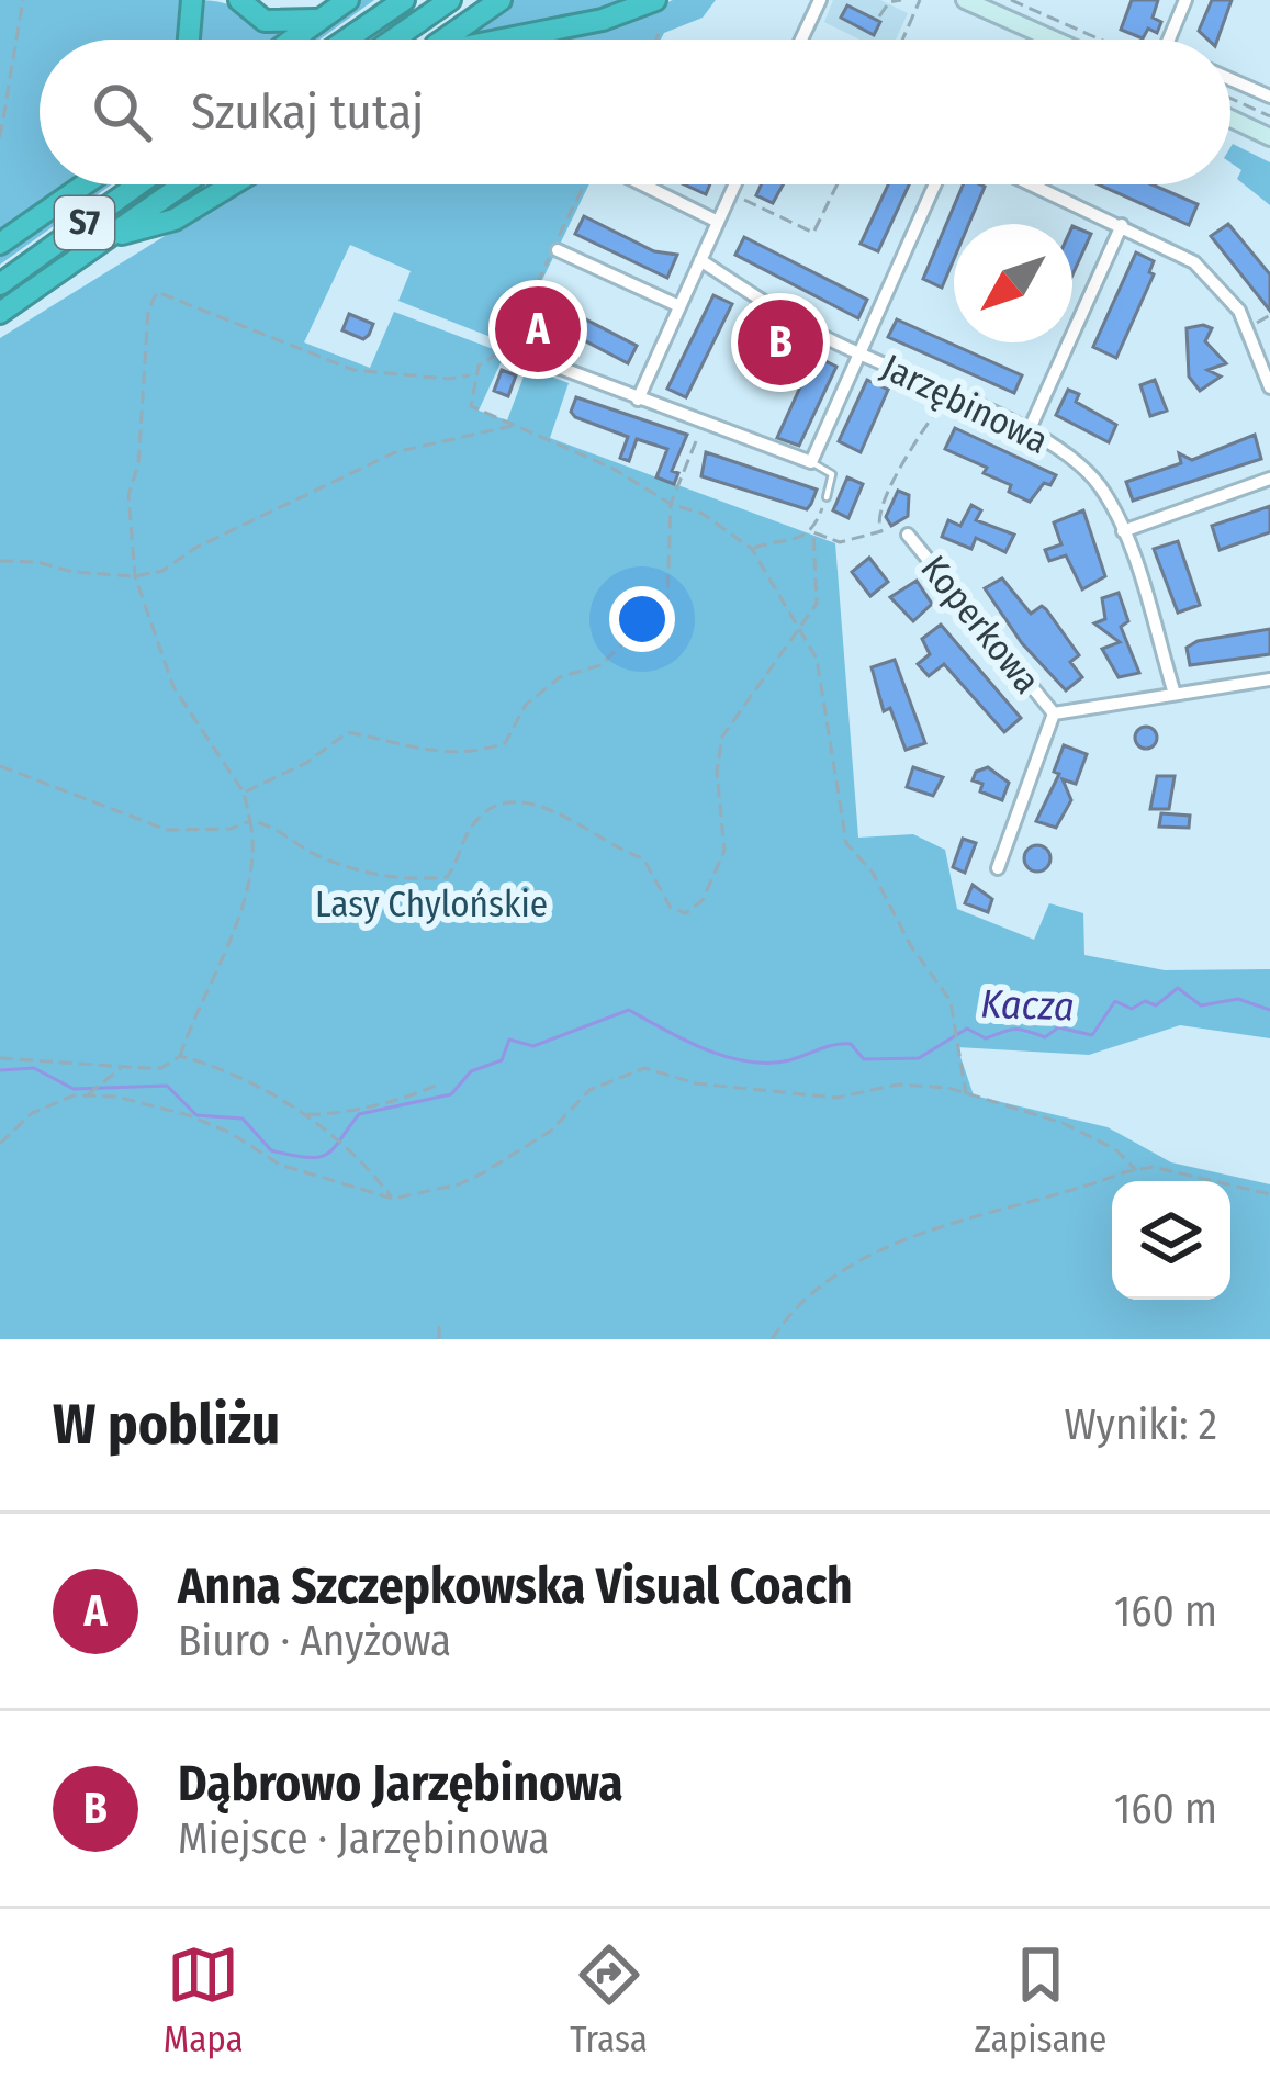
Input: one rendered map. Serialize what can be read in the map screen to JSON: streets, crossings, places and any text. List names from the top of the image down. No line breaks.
{"streets":{"highway":["S7"],"street":["Jarzębinowa","Koperkowa"]},"crossings":[["Jarzębinowa","Koperkowa"]],"water":["Kacza"],"parks":["Lasy Chylońskie"],"north":"bottom left","page":{"search":"Szukaj tutaj","pins":["A","B"],"heading":["W pobliżu","Wyniki: 2"],"list":[{"mark":"A","name":"Anna Szczepkowska Visual Coach","note":"Biuro · Anyżowa","value":"160 m"},{"mark":"B","name":"Dąbrowo Jarzębinowa","note":"Miejsce · Jarzębinowa","value":"160 m"}],"nav":["Mapa","Trasa","Zapisane"]}}
